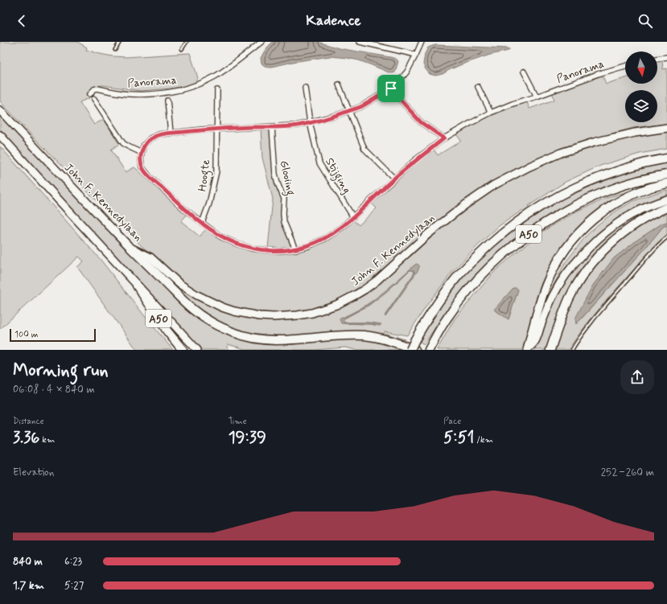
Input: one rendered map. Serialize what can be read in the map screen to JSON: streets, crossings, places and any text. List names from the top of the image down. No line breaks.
{"streets":{"highway":["John F. Kennedylaan","A50"],"street":["Panorama","Hoogte","Stijging","Glooiing"]},"crossings":[["Panorama","Hoogte"],["Panorama","Stijging"],["Panorama","Glooiing"],["John F. Kennedylaan","A50"]],"scale_bar":"100 m","north":"bottom","page":{"header":"Kadence","scale":"100 m","heading":["Morning run","06:08 · 4 × 840 m"],"stats":[["Distance","3.36 km"],["Time","19:39"],["Pace","5:51 /km"]],"chart":["Elevation","252–260 m"],"list":[{"name":"840 m","note":"6:23"},{"name":"1.7 km","note":"5:27"}]}}
